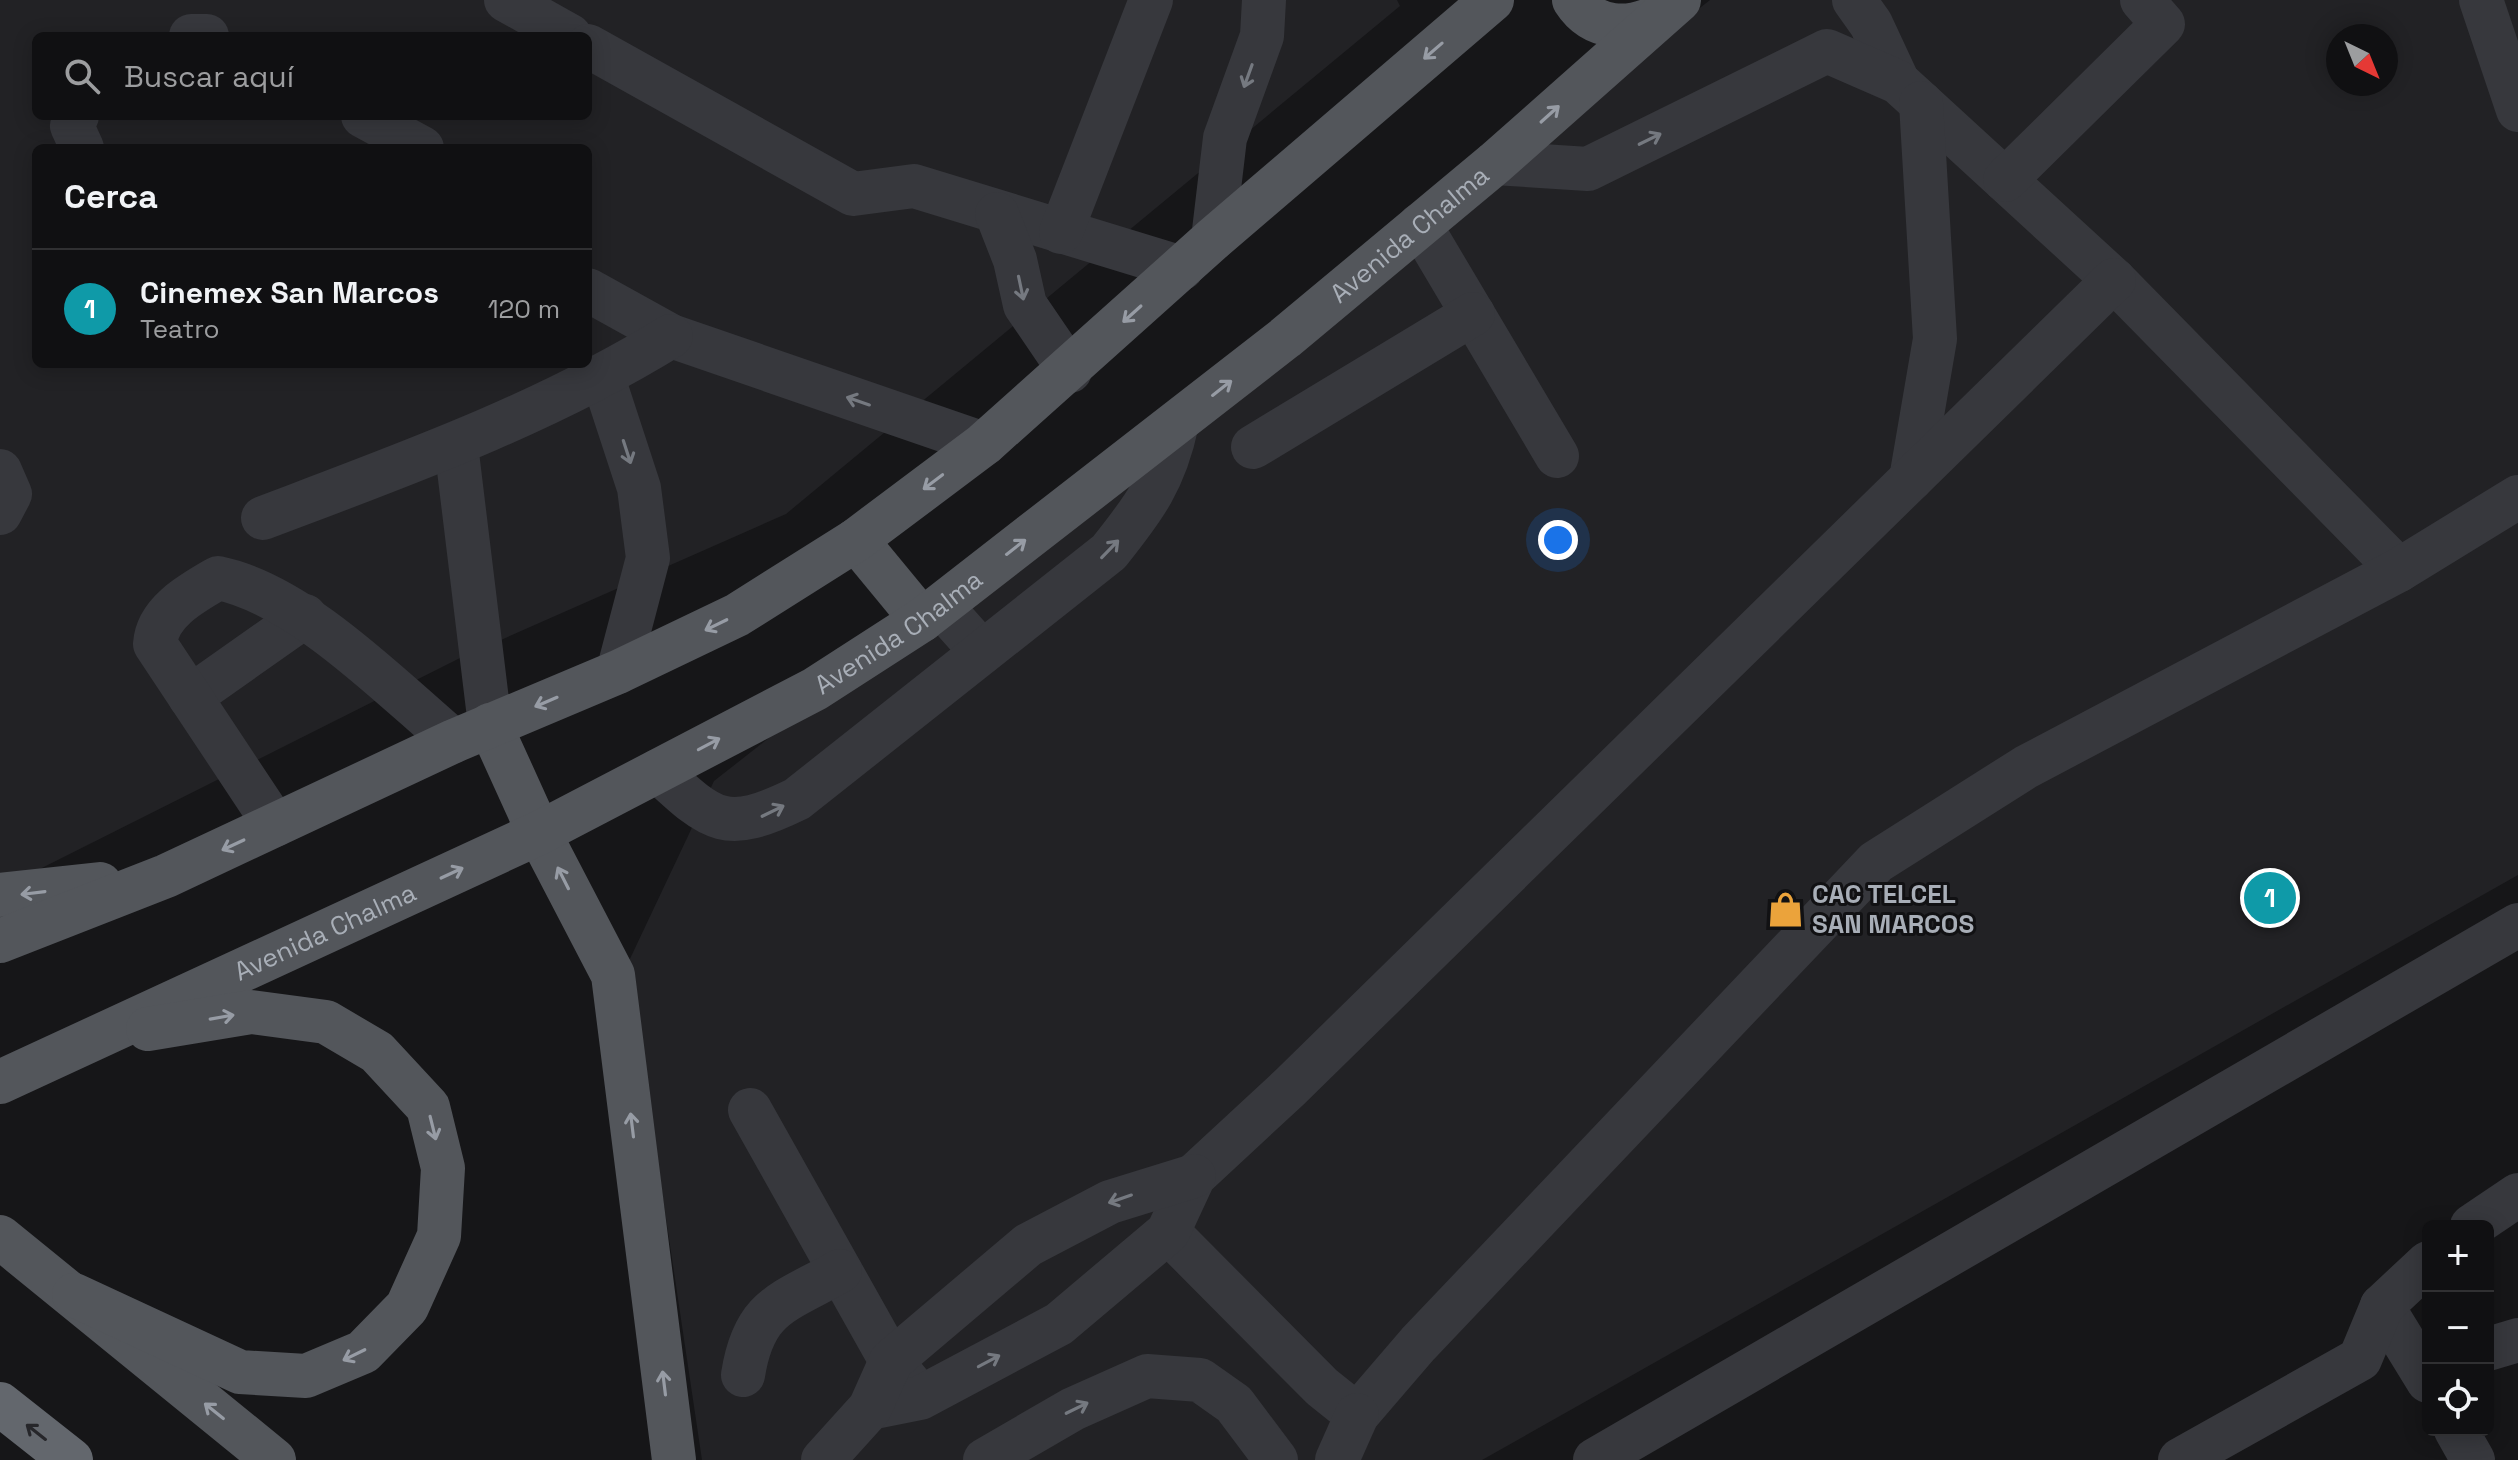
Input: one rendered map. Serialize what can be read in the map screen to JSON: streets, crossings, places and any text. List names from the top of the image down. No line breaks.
{"streets":{"main road":["Avenida Chalma"]},"places":{"shop":["CAC TELCEL SAN MARCOS"]},"north":"bottom right","page":{"search":"Buscar aquí","heading":"Cerca","list":[{"mark":"1","name":"Cinemex San Marcos","note":"Teatro","value":"120 m"}],"pins":"1","map_buttons":["+","−"]}}
